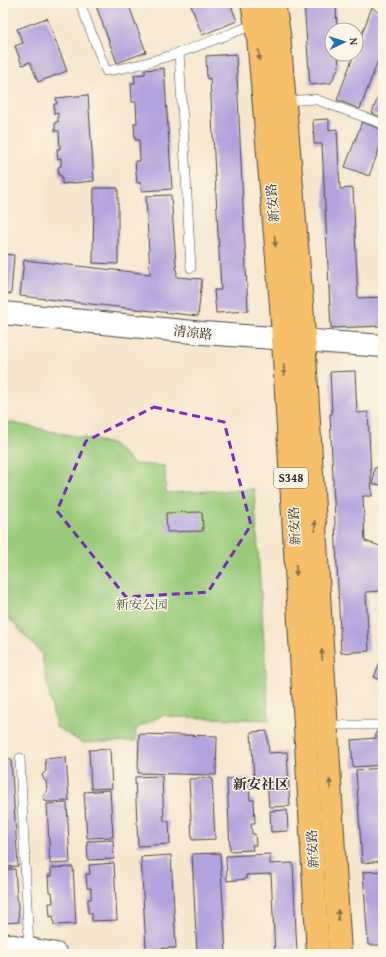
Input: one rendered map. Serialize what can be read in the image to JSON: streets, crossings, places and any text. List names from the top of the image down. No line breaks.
{"streets":{"main road":["新安路","S348"],"street":["清凉路"]},"crossings":[["新安路","清凉路"]],"districts":["新安社区"],"parks":["新安公园"],"north":"right"}
